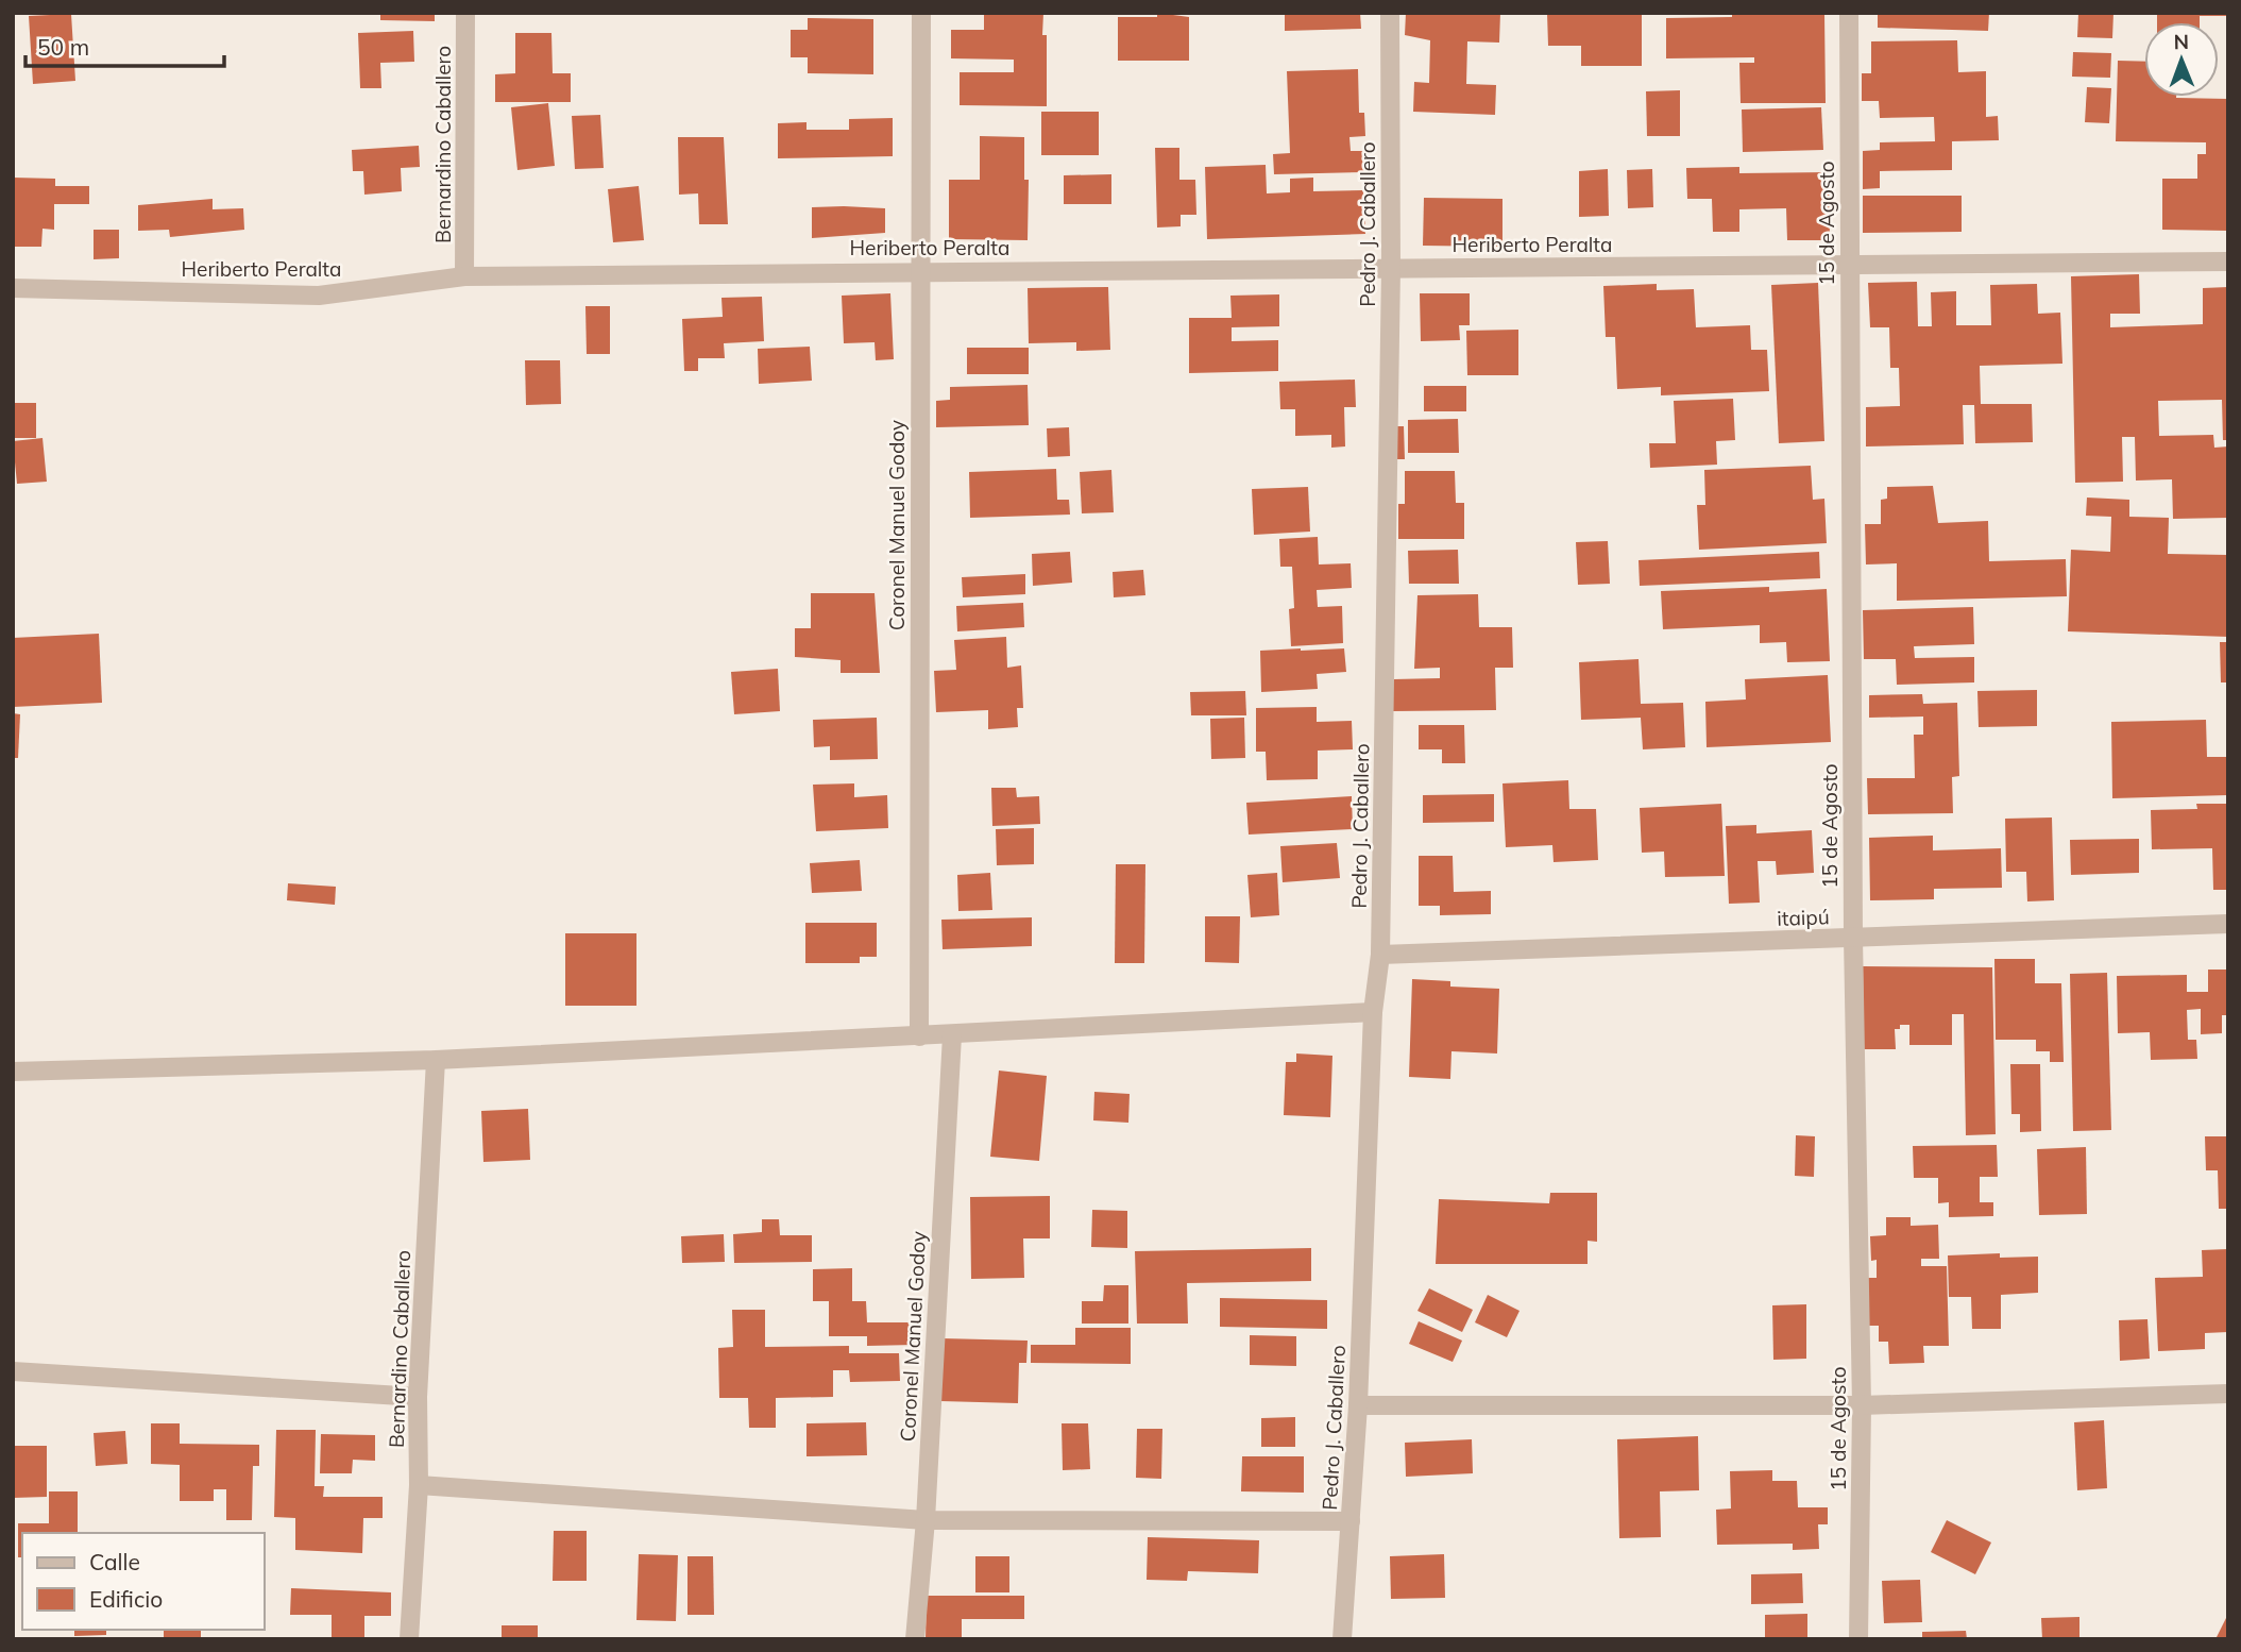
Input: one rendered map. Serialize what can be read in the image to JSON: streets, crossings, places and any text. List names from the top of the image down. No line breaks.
{"streets":{"street":["Bernardino Caballero","15 de Agosto","Pedro J. Caballero","Heriberto Peralta","Coronel Manuel Godoy","itaipú"]},"crossings":[["Bernardino Caballero","Heriberto Peralta"],["15 de Agosto","Heriberto Peralta"],["15 de Agosto","itaipú"],["Pedro J. Caballero","Heriberto Peralta"],["Pedro J. Caballero","itaipú"],["Heriberto Peralta","Coronel Manuel Godoy"]],"legend":["Calle","Edificio"],"scale_bar":"50 m","north":"top"}
